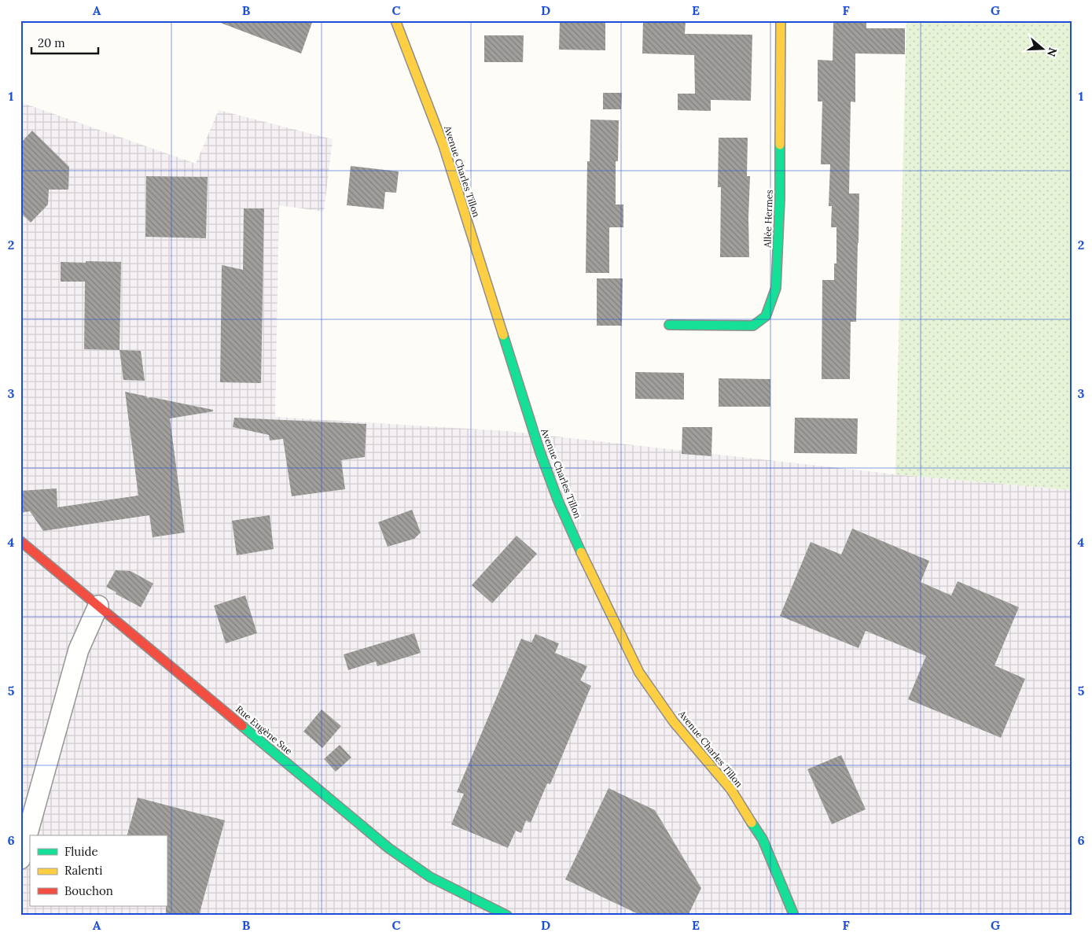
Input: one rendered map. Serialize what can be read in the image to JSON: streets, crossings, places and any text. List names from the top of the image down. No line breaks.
{"streets":{"street":["Avenue Charles Tillon","Allée Hermes","Rue Eugène Sue"]},"legend":["Fluide","Ralenti","Bouchon"],"scale_bar":"20 m","north":"right","grid":{"columns":["A","B","C","D","E","F","G"],"rows":["1","2","3","4","5","6"]}}
